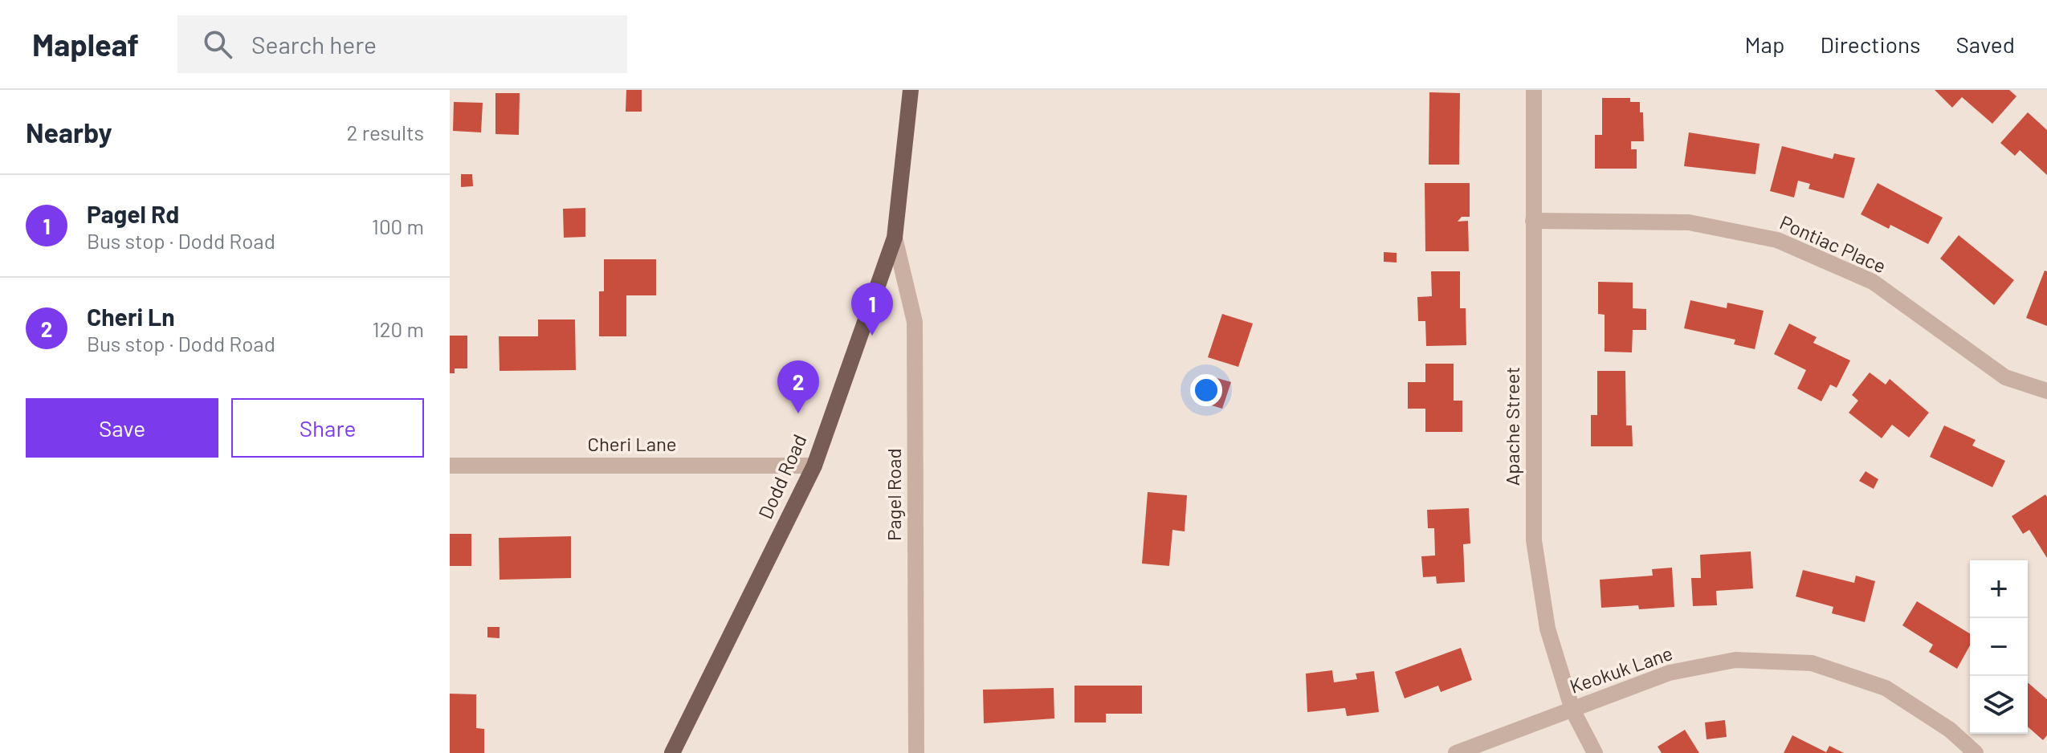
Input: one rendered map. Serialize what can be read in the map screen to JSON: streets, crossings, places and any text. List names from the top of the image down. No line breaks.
{"streets":{"main road":["Dodd Road"],"street":["Pontiac Place","Apache Street","Cheri Lane","Pagel Road","Keokuk Lane"]},"crossings":[["Pontiac Place","Apache Street"],["Apache Street","Keokuk Lane"],["Cheri Lane","Dodd Road"],["Dodd Road","Pagel Road"]],"page":{"header":"Mapleaf","search":"Search here","nav":["Map","Directions","Saved"],"heading":["Nearby","2 results"],"list":[{"mark":"1","name":"Pagel Rd","note":"Bus stop · Dodd Road","value":"100 m"},{"mark":"2","name":"Cheri Ln","note":"Bus stop · Dodd Road","value":"120 m"}],"pins":["1","2"],"buttons":["Save","Share"],"map_buttons":["+","−"]}}
